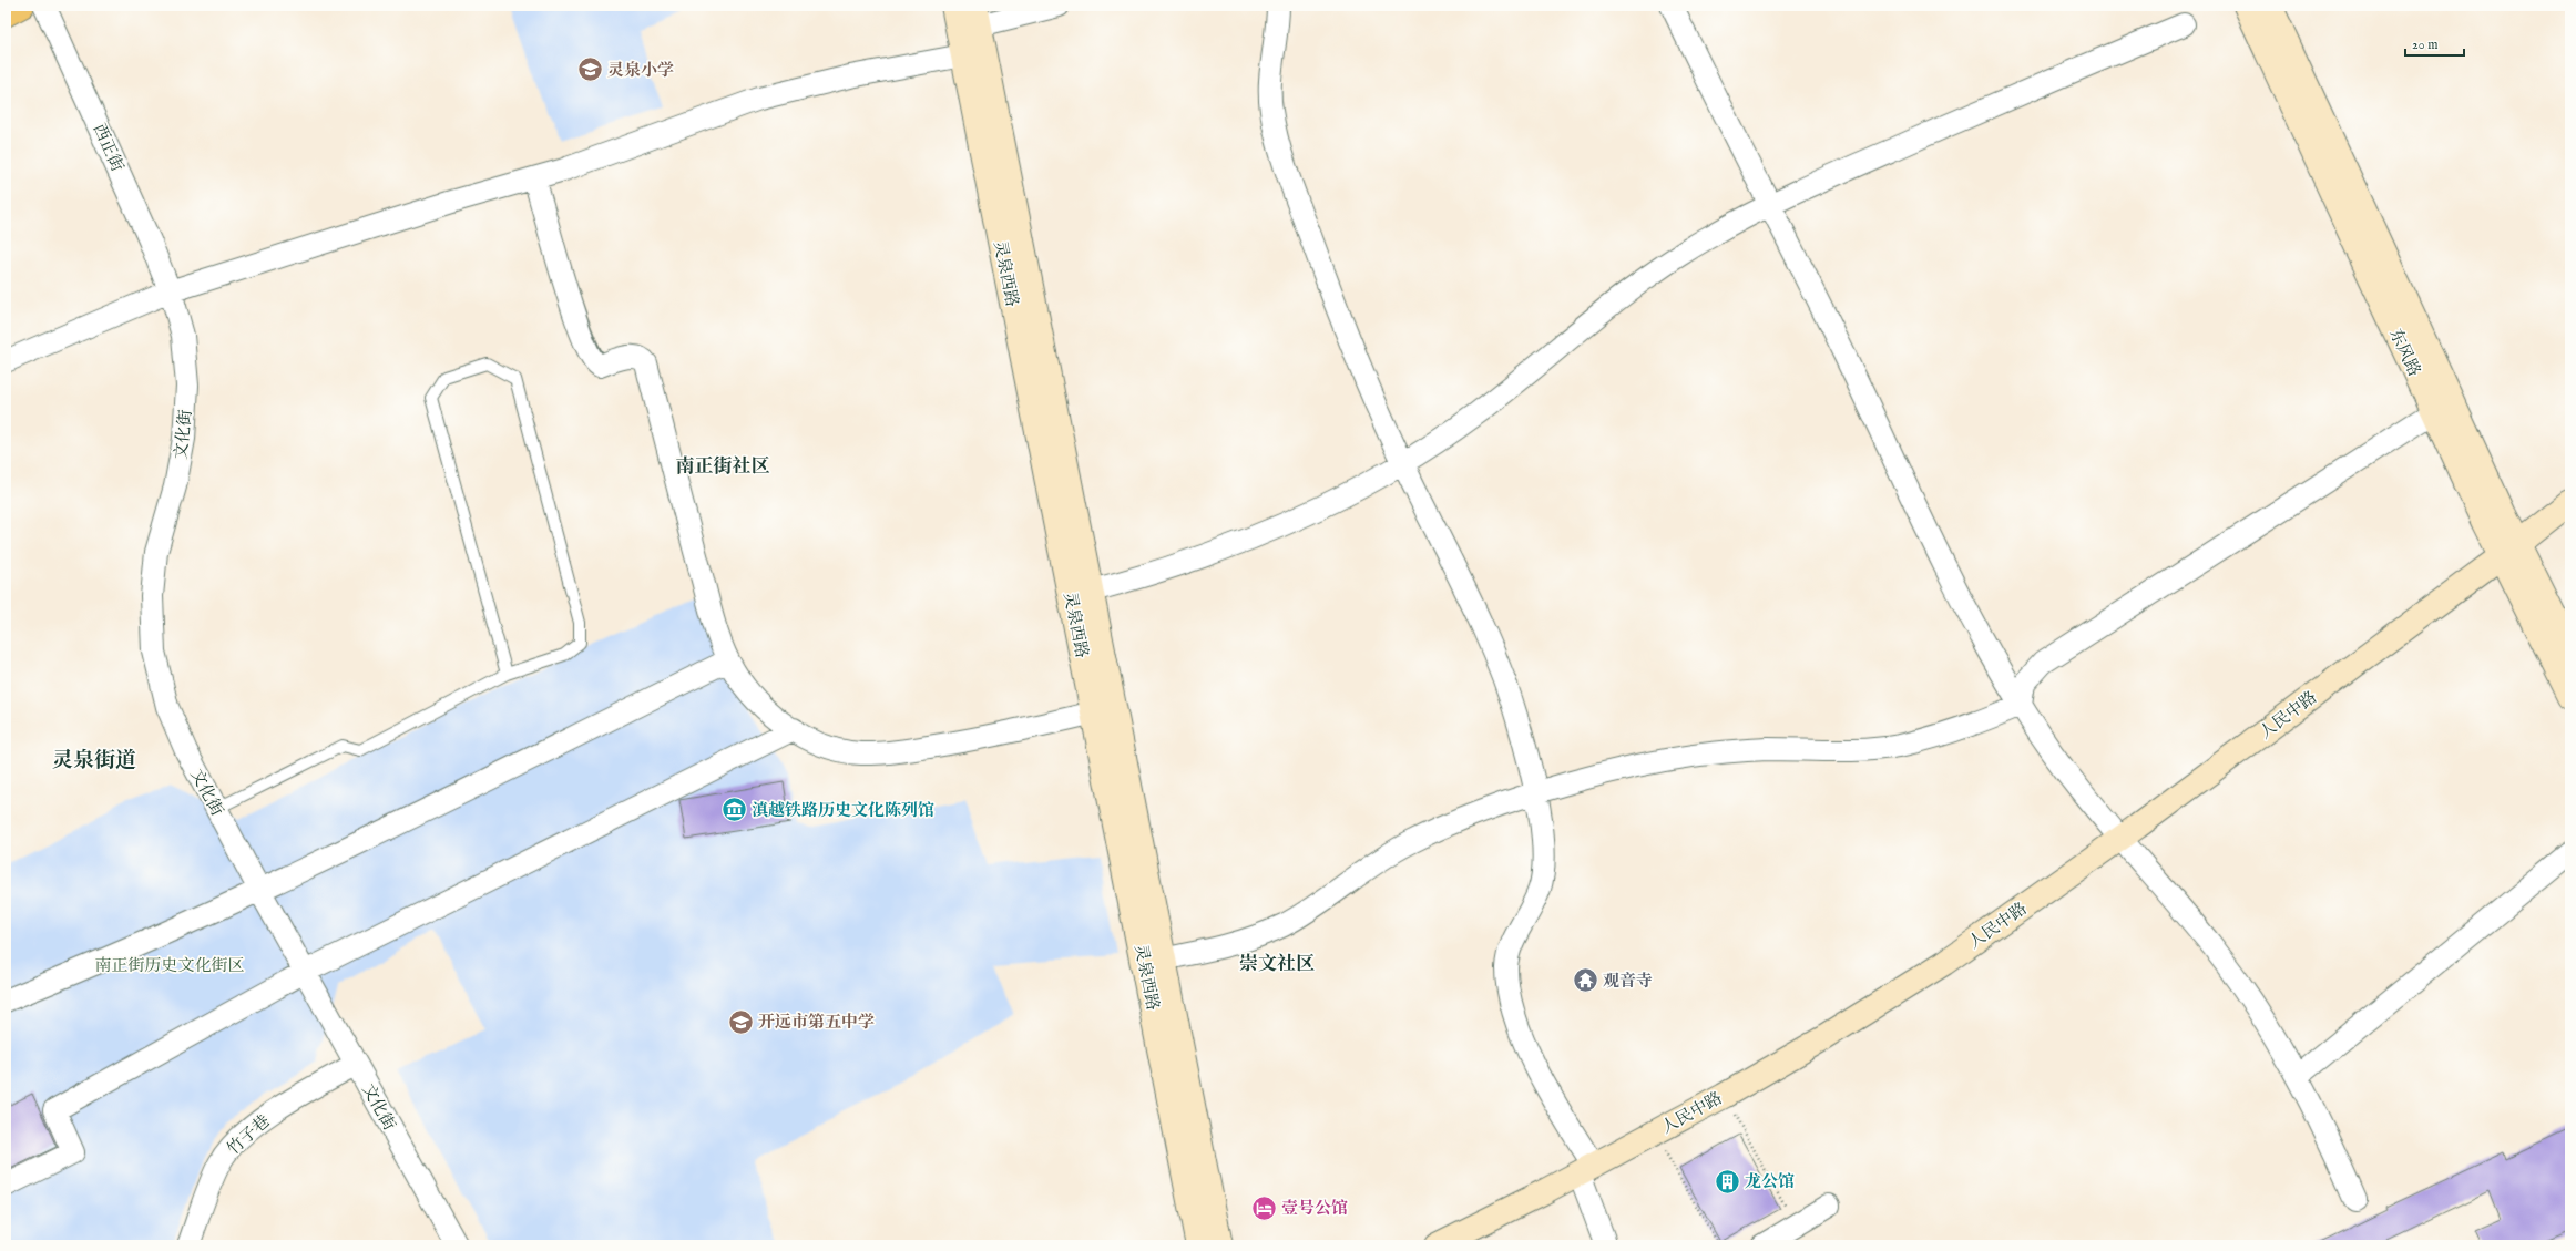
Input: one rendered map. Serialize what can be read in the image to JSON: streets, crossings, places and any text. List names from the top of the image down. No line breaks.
{"streets":{"street":["西正街","灵泉西路","东风路","文化街","人民中路","竹子巷"]},"crossings":[["西正街","文化街"],["东风路","人民中路"],["文化街","竹子巷"]],"districts":["南正街社区","灵泉街道","崇文社区"],"parks":["南正街历史文化街区"],"places":{"school or university":["灵泉小学","开远市第五中学"],"museum":["滇越铁路历史文化陈列馆"],"temple":["观音寺"],"building":["龙公馆"],"hotel":["壹号公馆"]},"scale_bar":"20 m"}
